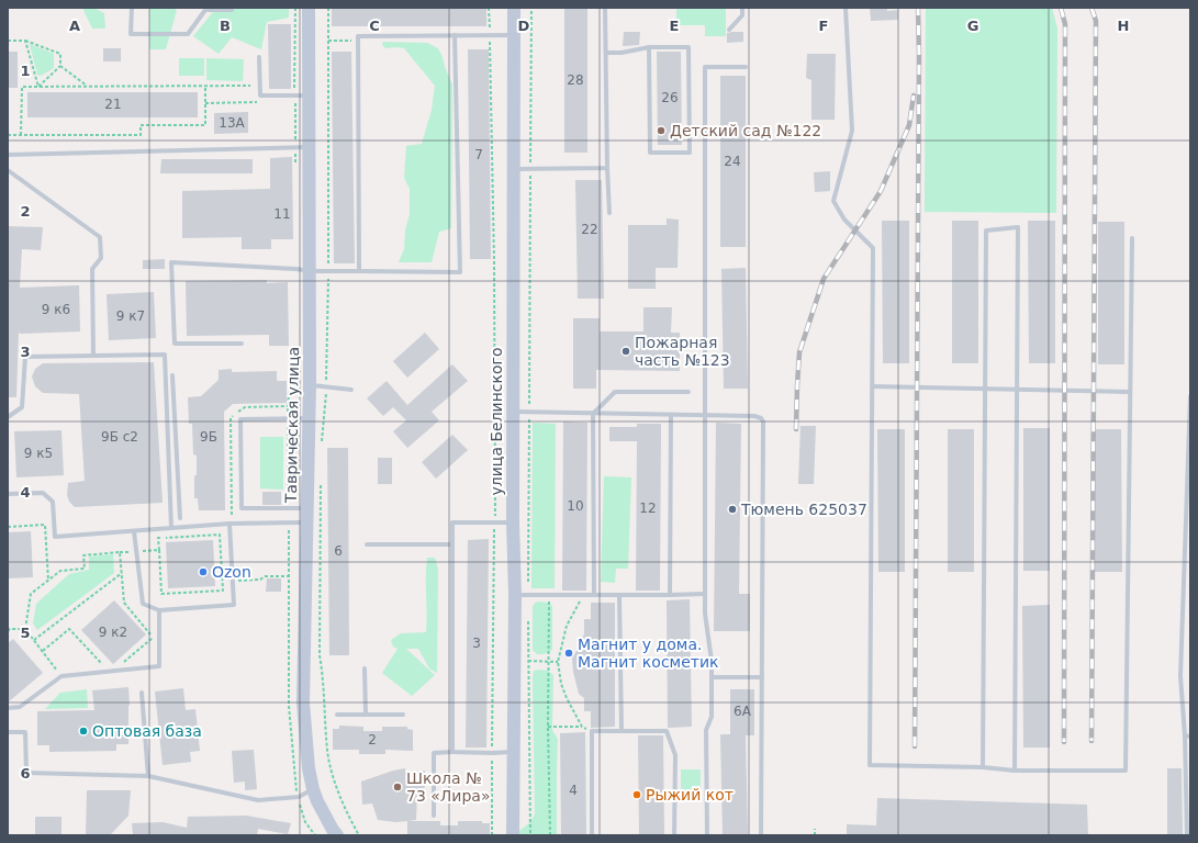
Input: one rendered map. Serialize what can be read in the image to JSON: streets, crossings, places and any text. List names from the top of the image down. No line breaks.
{"streets":{"street":["улица Белинского","Таврическая улица"]},"places":["Детский сад №122","Пожарная часть №123","Тюмень 625037","Ozon","Магнит у дома. Магнит косметик","Оптовая база","Школа № 73 «Лира»","Рыжий кот"],"house_numbers":["28","26","21","13А","7","24","11","22","9 к6","9 к7","9Б с2","9Б","9 к5","10","12","6","9 к2","3","6А","2","4"],"grid":{"columns":["A","B","C","D","E","F","G","H"],"rows":["1","2","3","4","5","6"]}}
